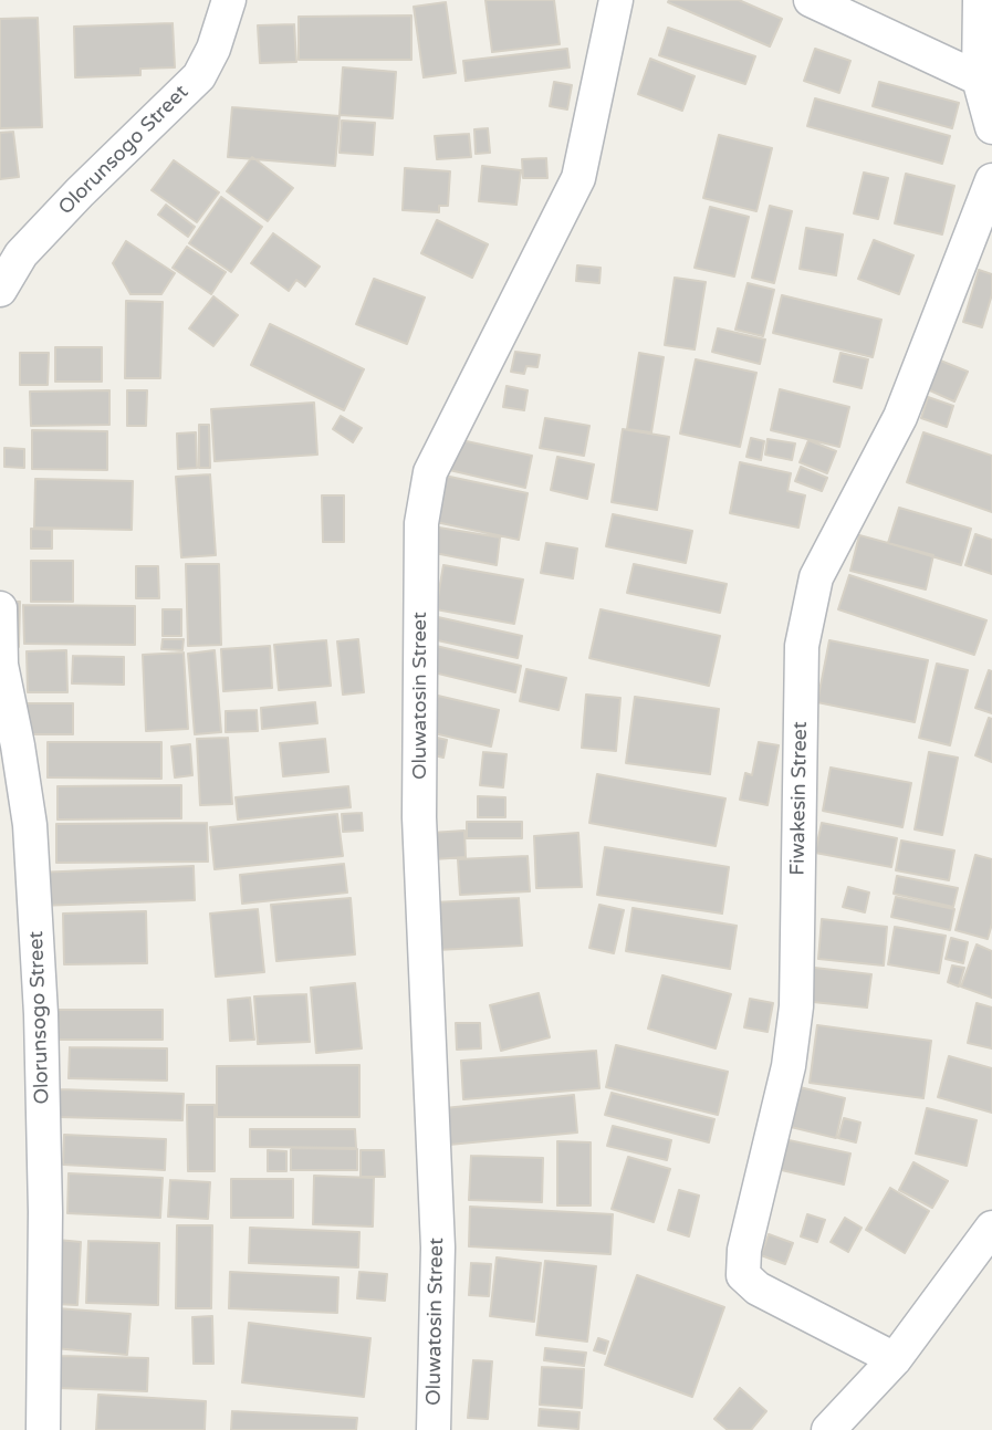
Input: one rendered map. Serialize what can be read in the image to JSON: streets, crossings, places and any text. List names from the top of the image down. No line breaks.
{"streets":{"street":["Olorunsogo Street","Oluwatosin Street","Fiwakesin Street"]}}
